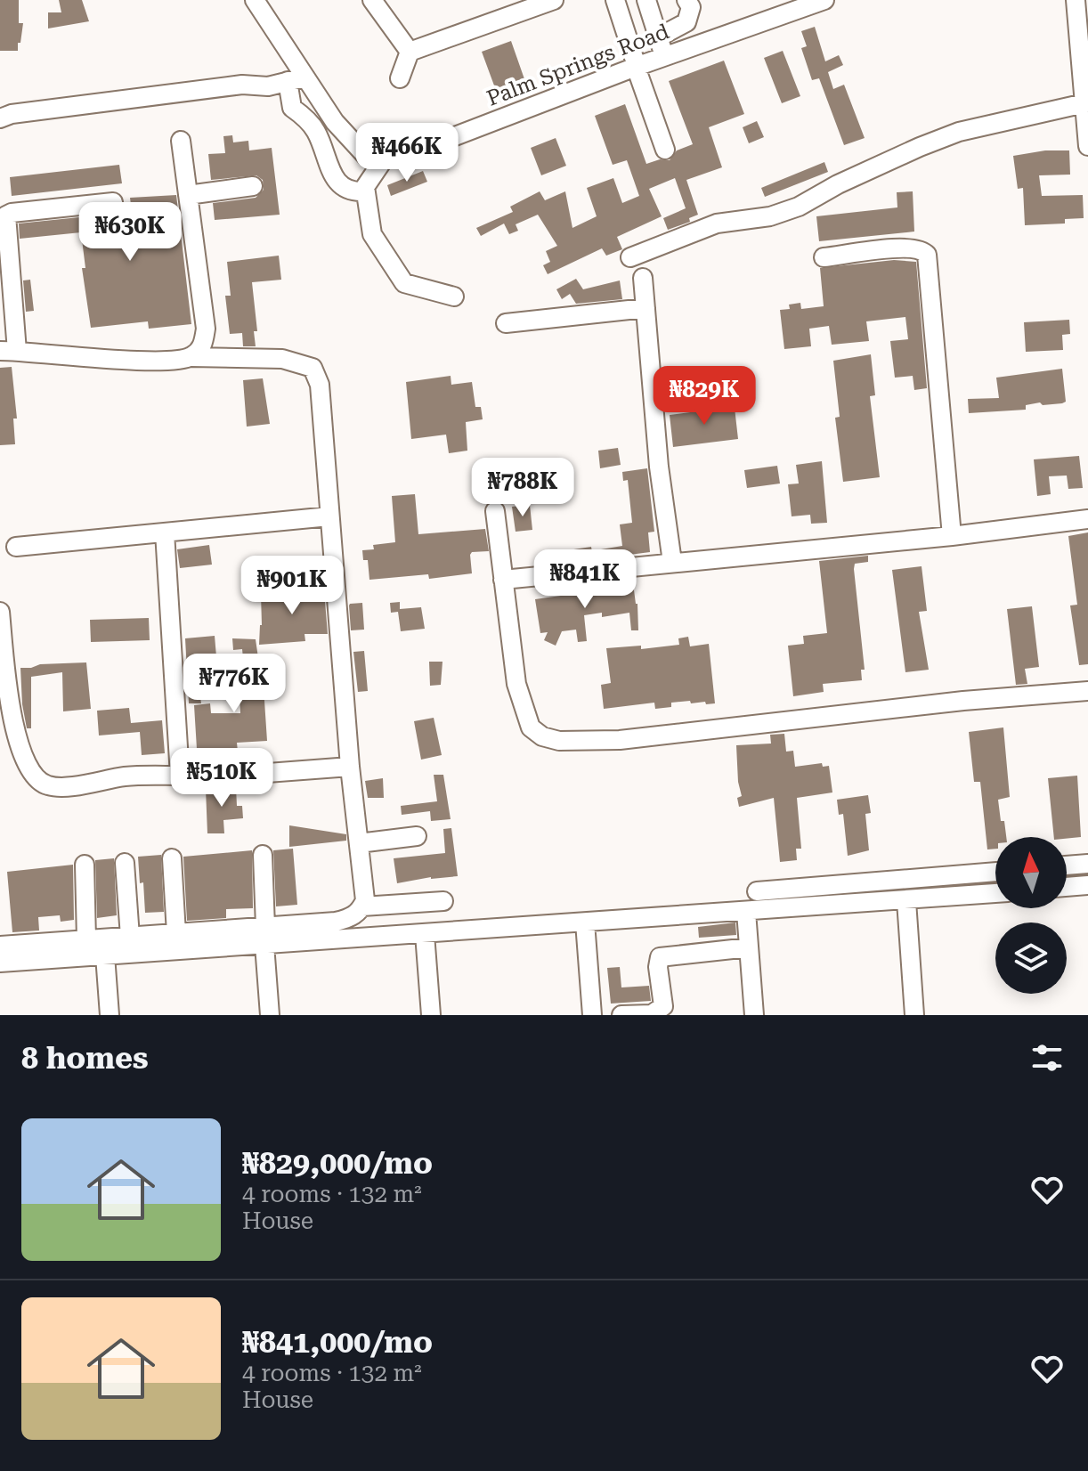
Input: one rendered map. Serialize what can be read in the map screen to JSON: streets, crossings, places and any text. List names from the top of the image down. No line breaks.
{"streets":{"street":["Palm Springs Road"]},"north":"top","page":{"price":["₦466K","₦630K","₦829K","₦788K","₦841K","₦901K","₦776K","₦510K"],"heading":"8 homes","list":[{"name":"₦829,000/mo","note":"4 rooms · 132 m² · House"},{"name":"₦841,000/mo","note":"4 rooms · 132 m² · House"}]}}
